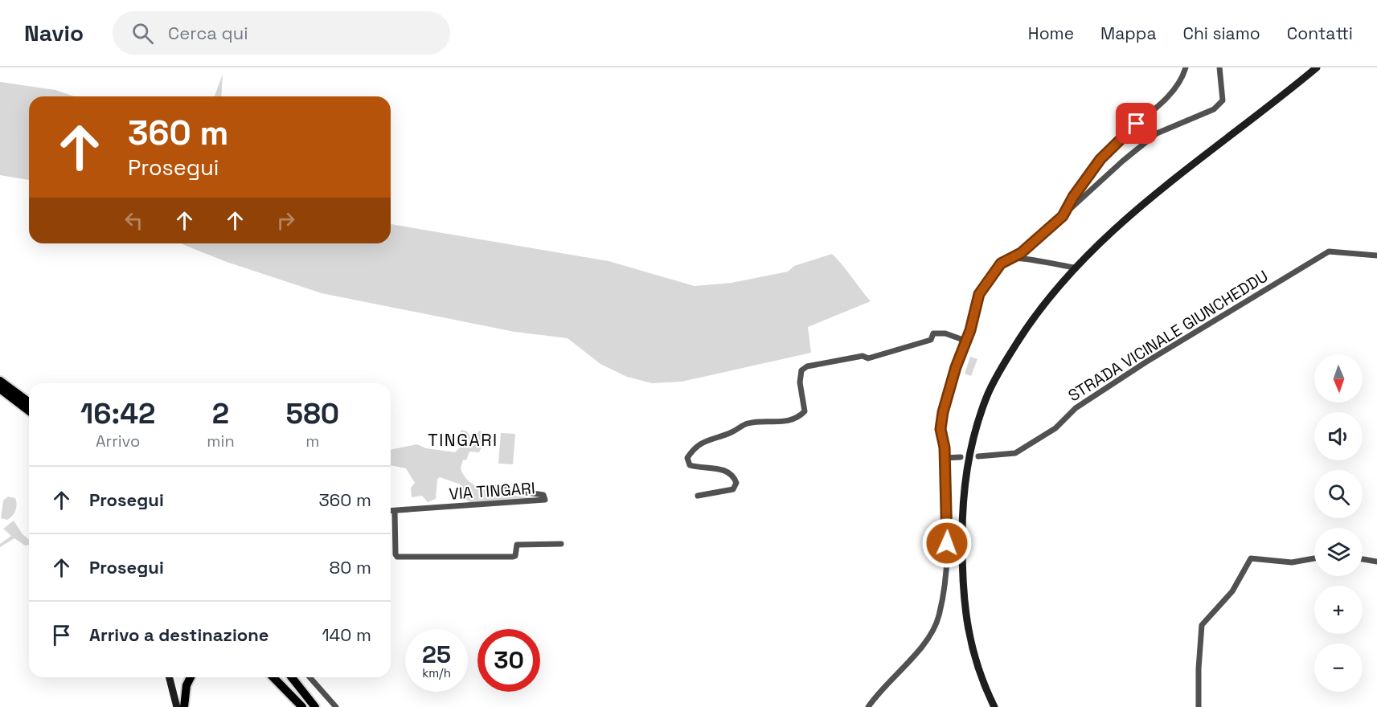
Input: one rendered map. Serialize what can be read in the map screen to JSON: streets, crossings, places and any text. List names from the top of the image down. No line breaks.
{"streets":{"street":["STRADA VICINALE GIUNCHEDDU","VIA TINGARI"]},"districts":["TINGARI"],"north":"bottom","page":{"header":"Navio","search":"Cerca qui","nav":["Home","Mappa","Chi siamo","Contatti"],"turn":["360 m","Prosegui"],"map_buttons":["+","−"],"eta":["16:42","Arrivo","2","min","580","m"],"list":[{"name":"Prosegui","value":"360 m"},{"name":"Prosegui","value":"80 m"},{"name":"Arrivo a destinazione","value":"140 m"}],"speed":"25 km/h","limit":"30"}}
